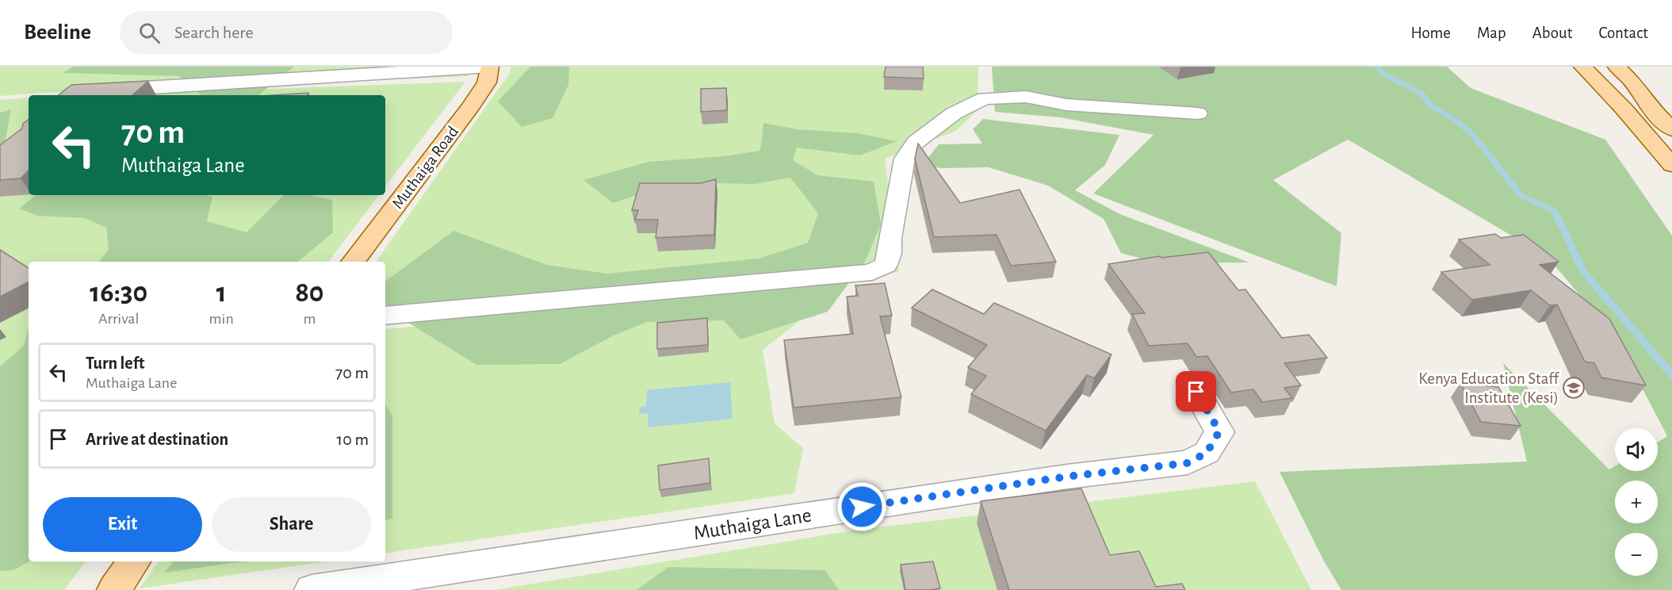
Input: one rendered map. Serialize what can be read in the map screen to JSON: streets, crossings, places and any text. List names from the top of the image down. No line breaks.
{"streets":{"main road":["Muthaiga Road"],"street":["Muthaiga Lane"]},"places":{"school or university":["Kenya Education Staff Institute (Kesi)"]},"page":{"header":"Beeline","search":"Search here","nav":["Home","Map","About","Contact"],"turn":["70 m","Muthaiga Lane"],"eta":["16:30","Arrival","1","min","80","m"],"list":[{"name":"Turn left","note":"Muthaiga Lane","value":"70 m"},{"name":"Arrive at destination","value":"10 m"}],"map_buttons":["+","−"],"buttons":["Exit","Share"]}}
